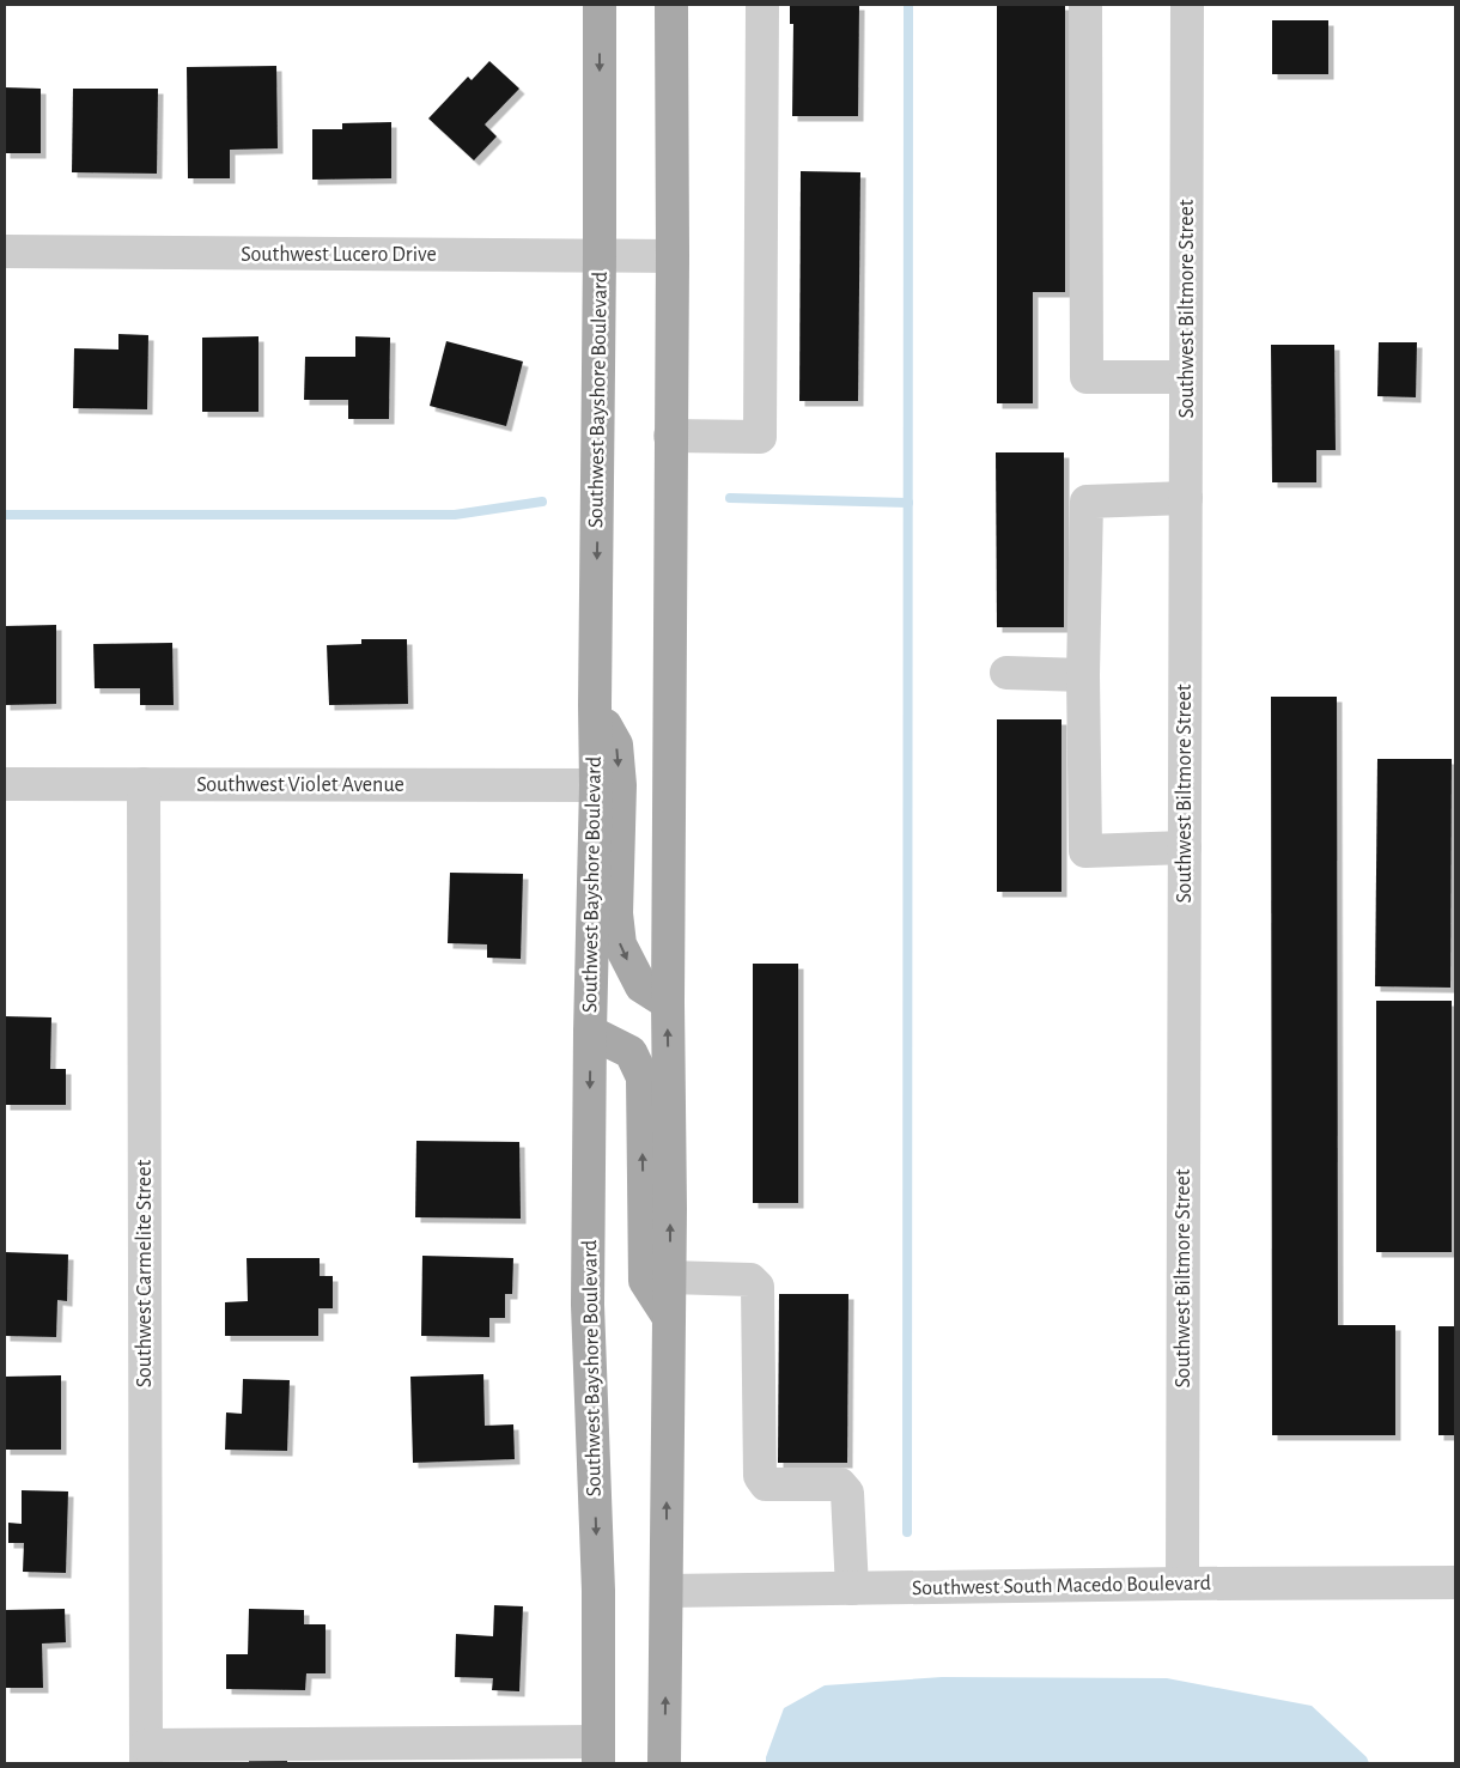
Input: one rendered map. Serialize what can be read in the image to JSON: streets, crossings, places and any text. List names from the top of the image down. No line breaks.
{"streets":{"main road":["Southwest Bayshore Boulevard"],"street":["Southwest Lucero Drive","Southwest Biltmore Street","Southwest Violet Avenue","Southwest Carmelite Street","Southwest South Macedo Boulevard"]},"crossings":[["Southwest Lucero Drive","Southwest Bayshore Boulevard"],["Southwest Biltmore Street","Southwest South Macedo Boulevard"],["Southwest Bayshore Boulevard","Southwest Violet Avenue"],["Southwest Violet Avenue","Southwest Carmelite Street"]]}
